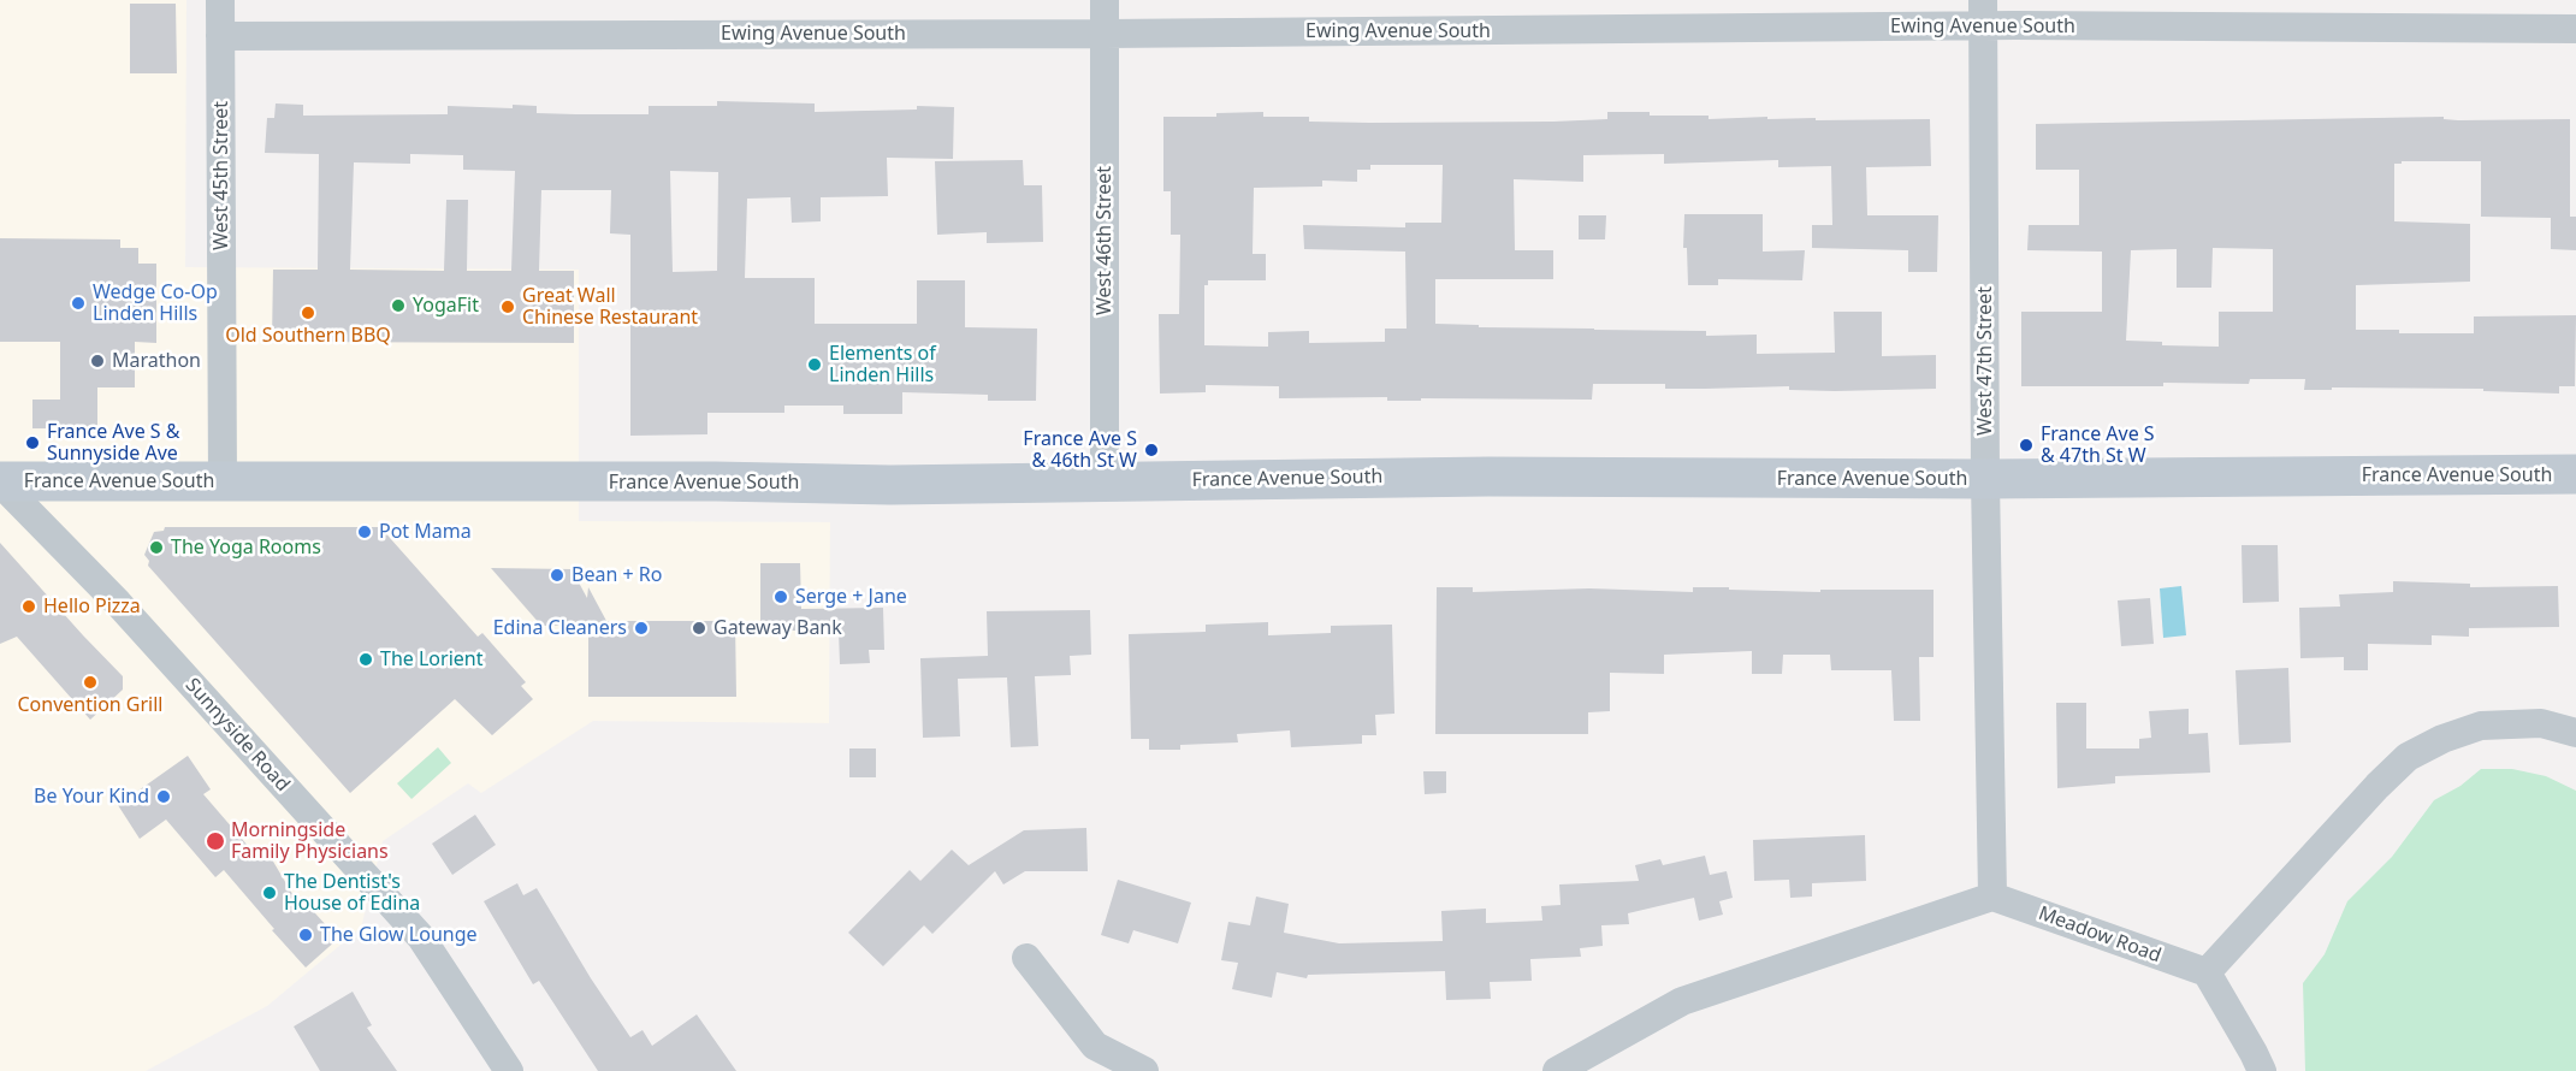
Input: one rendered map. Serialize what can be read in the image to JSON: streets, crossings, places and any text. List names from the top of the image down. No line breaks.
{"streets":{"main road":["France Avenue South"],"street":["Ewing Avenue South","West 45th Street","West 46th Street","West 47th Street","Sunnyside Road","Meadow Road"]},"crossings":[["Ewing Avenue South","West 45th Street"],["Ewing Avenue South","West 46th Street"],["Ewing Avenue South","West 47th Street"],["West 45th Street","France Avenue South"],["West 46th Street","France Avenue South"],["West 47th Street","France Avenue South"],["West 47th Street","Meadow Road"],["France Avenue South","Sunnyside Road"]],"places":["Wedge Co-Op Linden Hills","YogaFit","Great Wall Chinese Restaurant","Old Southern BBQ","Marathon","Elements of Linden Hills","France Ave S & Sunnyside Ave","France Ave S & 47th St W","France Ave S & 46th St W","Pot Mama","The Yoga Rooms","Bean + Ro","Serge + Jane","Hello Pizza","Edina Cleaners","Gateway Bank","The Lorient","Convention Grill","Be Your Kind","Morningside Family Physicians","The Dentist's House of Edina","The Glow Lounge"]}
